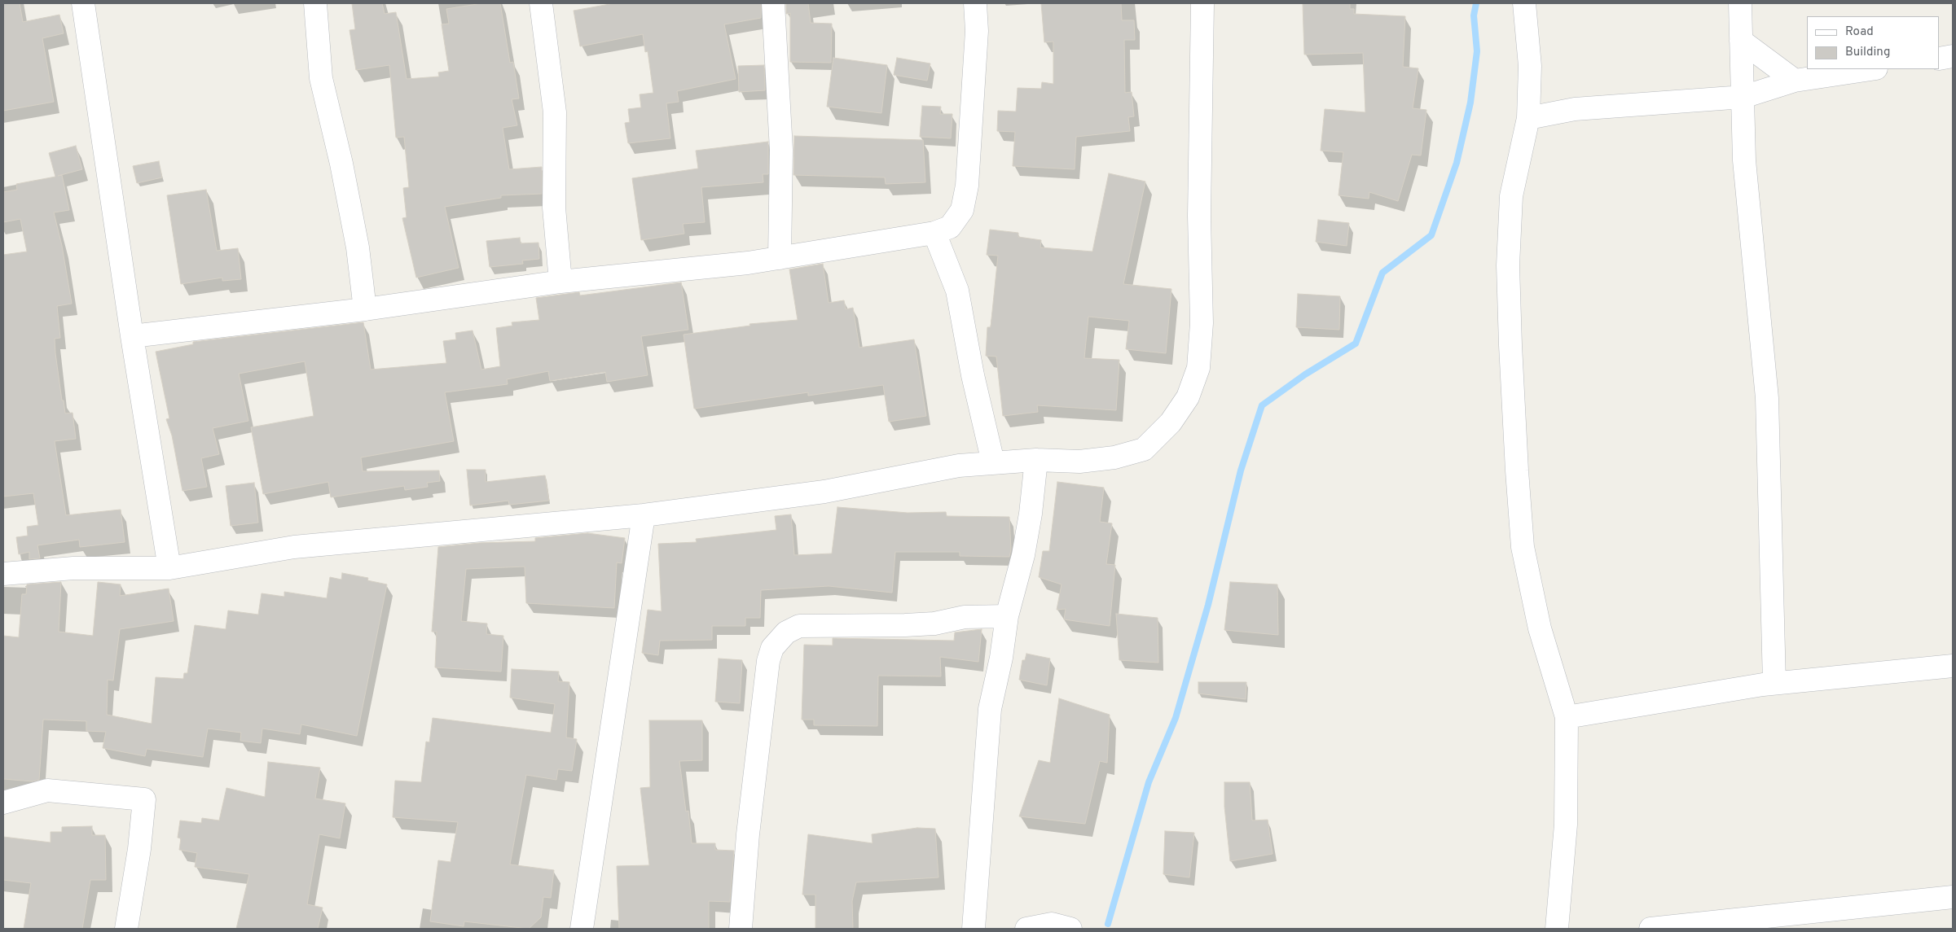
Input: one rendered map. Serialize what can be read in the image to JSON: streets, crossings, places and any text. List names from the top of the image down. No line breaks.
{"legend":["Road","Building"]}
